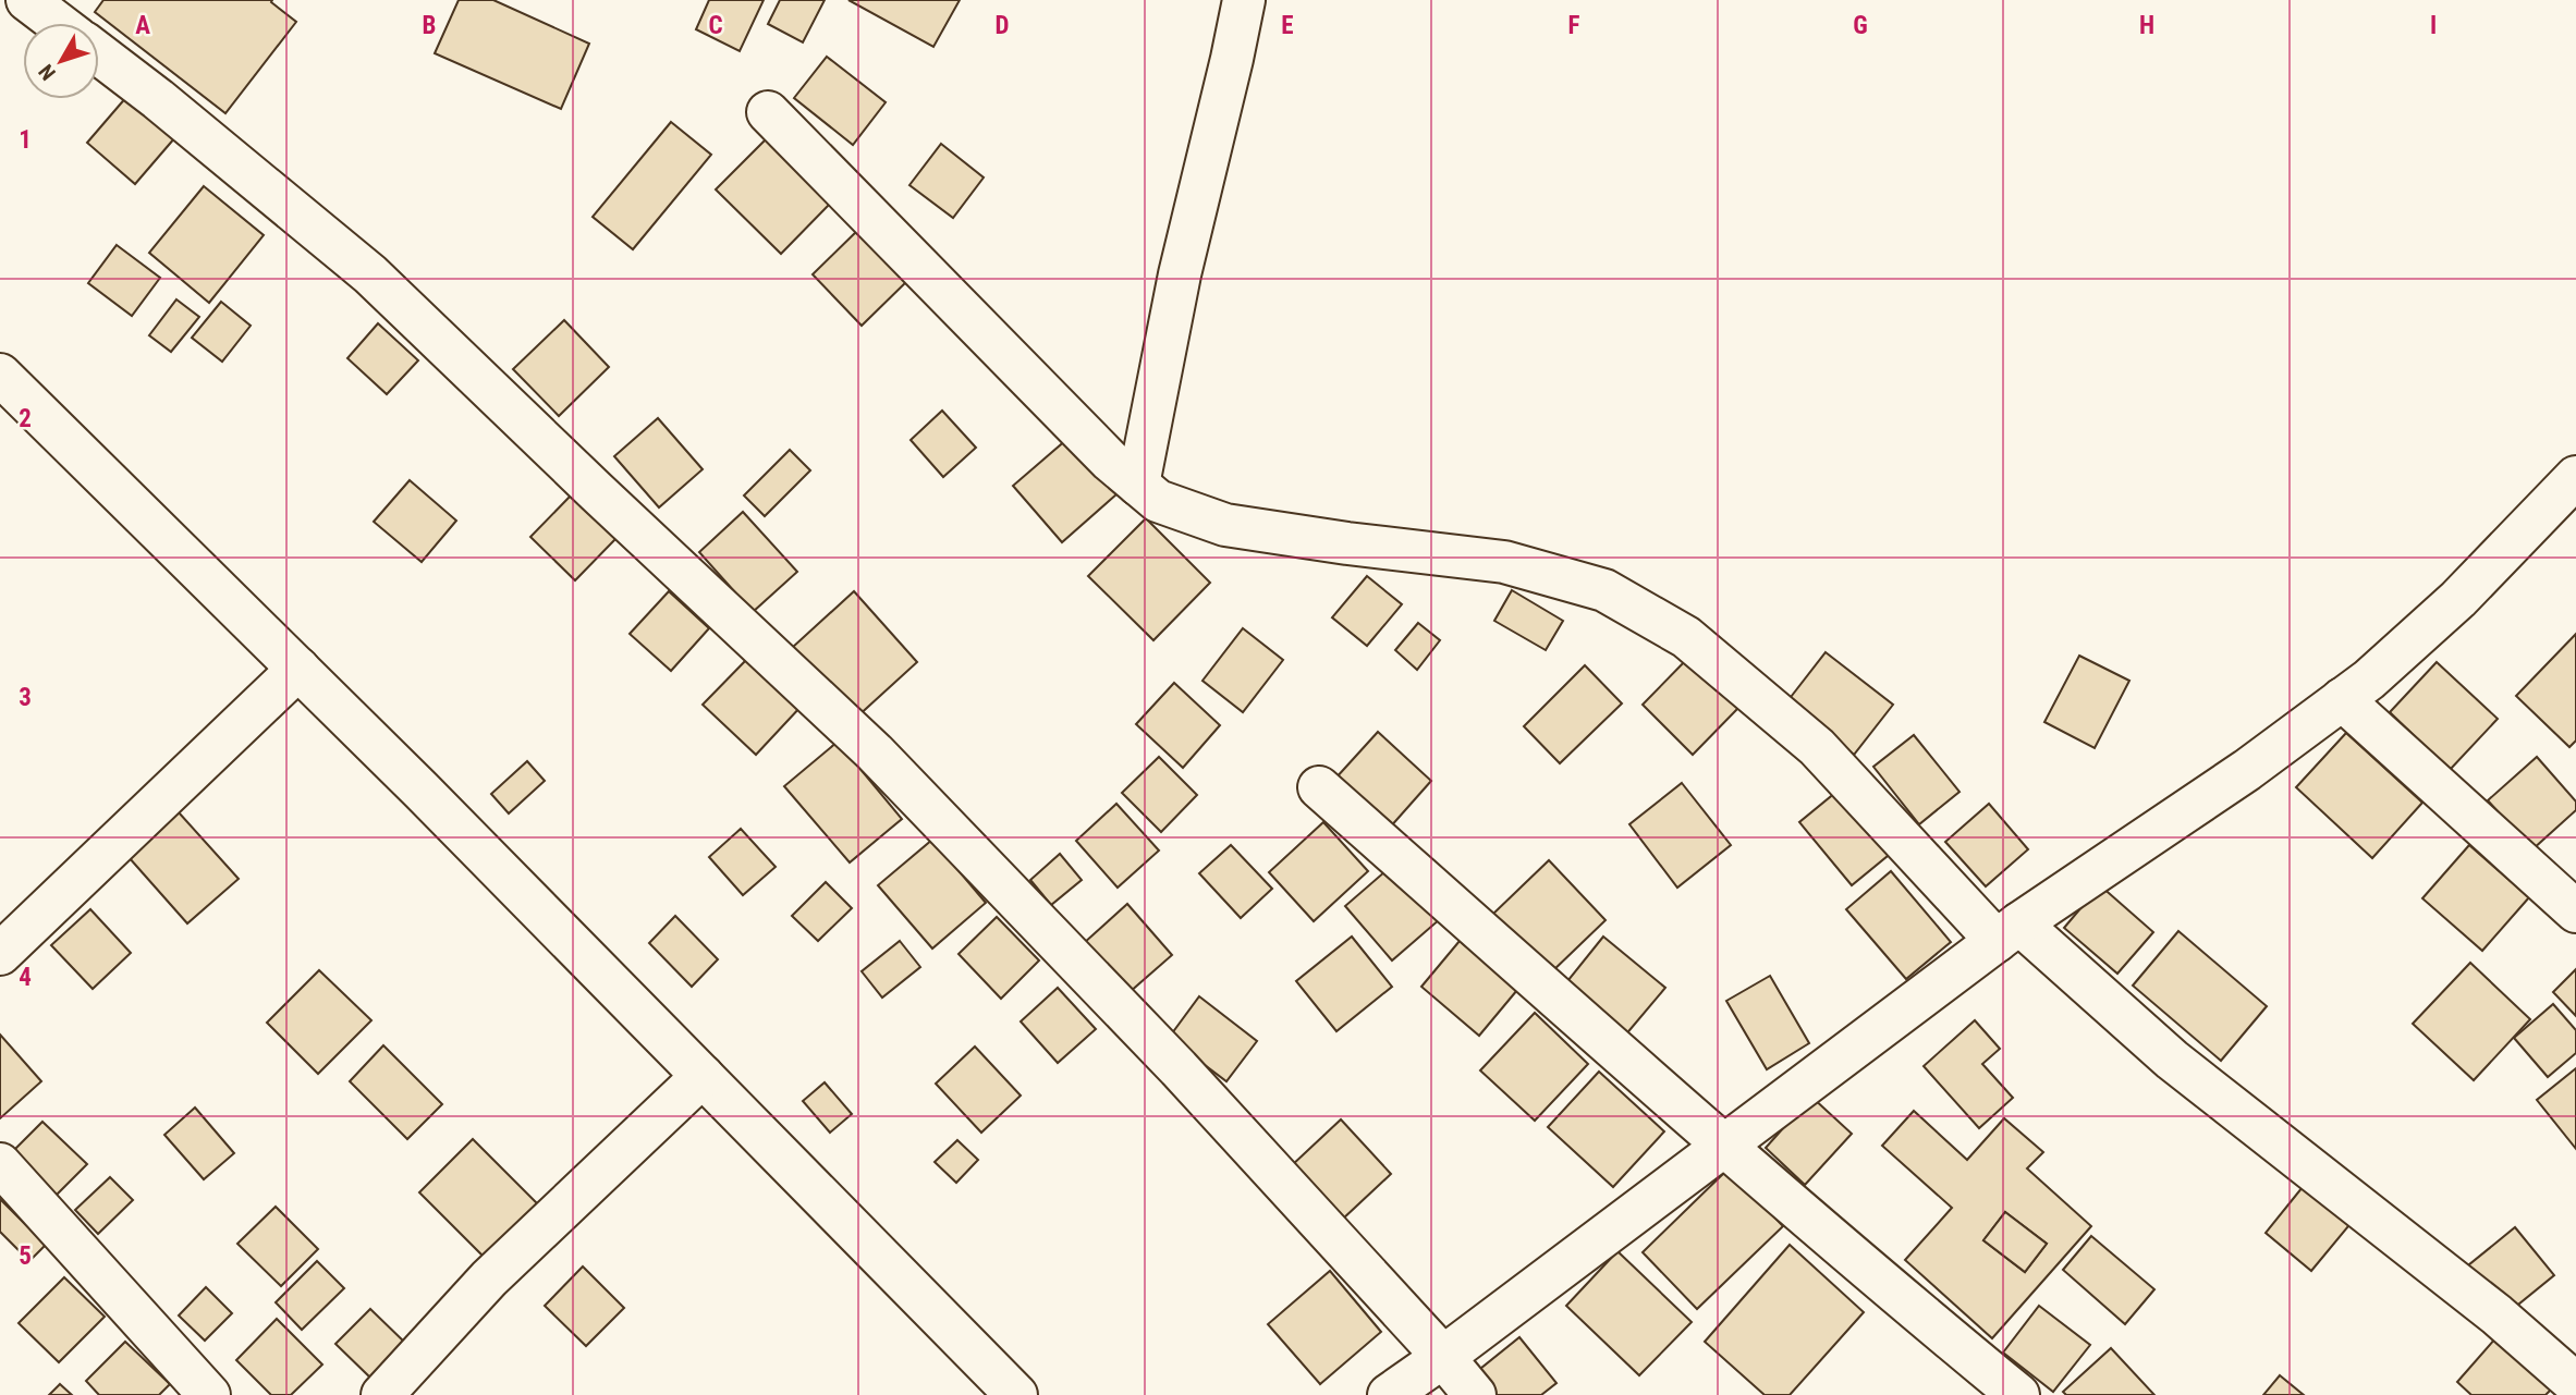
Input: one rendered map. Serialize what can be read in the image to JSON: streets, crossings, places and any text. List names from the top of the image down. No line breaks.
{"north":"bottom left","grid":{"columns":["A","B","C","D","E","F","G","H","I"],"rows":["1","2","3","4","5"]}}
